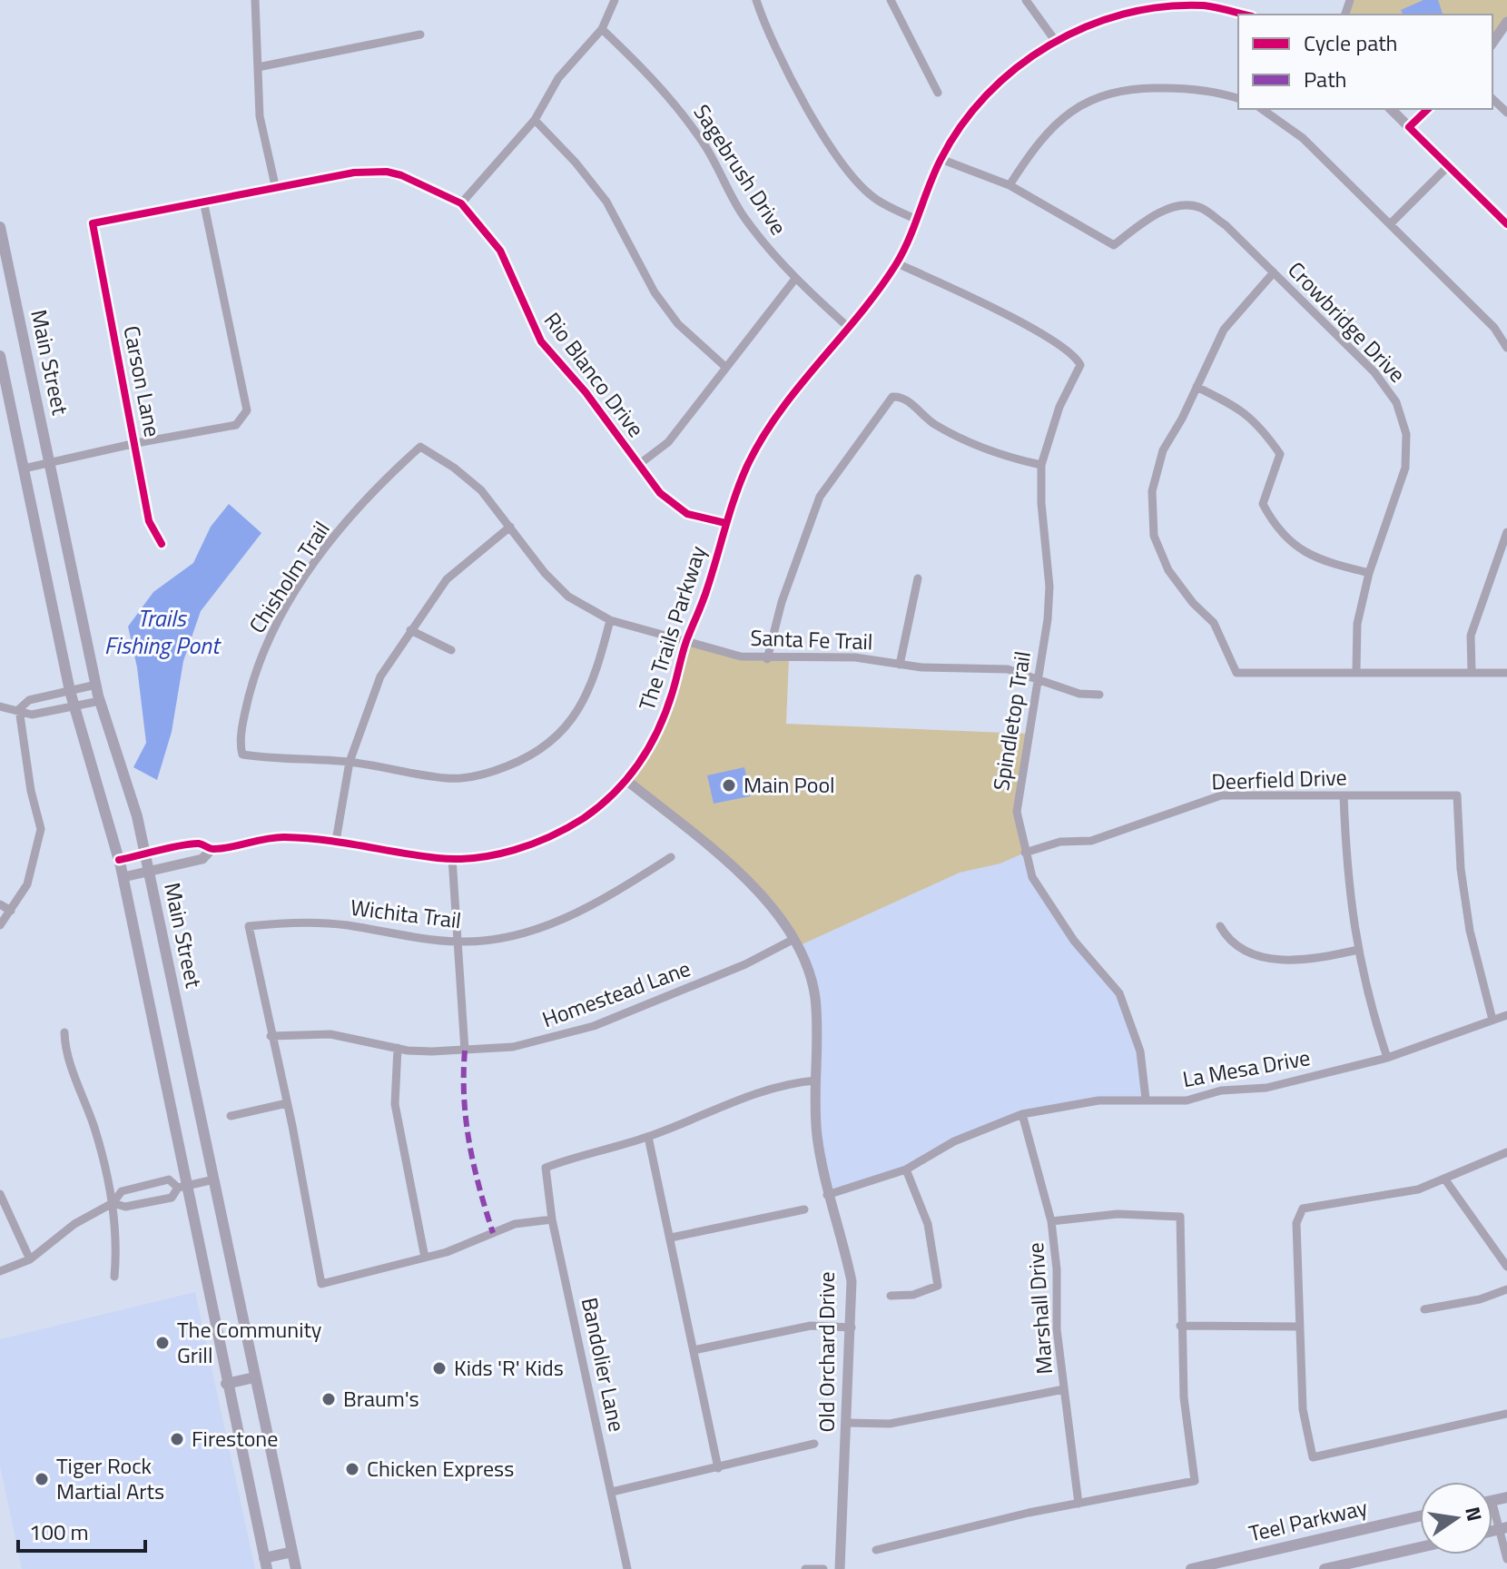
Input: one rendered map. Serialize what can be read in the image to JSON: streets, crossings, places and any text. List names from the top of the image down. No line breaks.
{"streets":{"main road":["Main Street","Teel Parkway"],"street":["Sagebrush Drive","Crowbridge Drive","Rio Blanco Drive","Carson Lane","Chisholm Trail","The Trails Parkway","Santa Fe Trail","Spindletop Trail","Deerfield Drive","Wichita Trail","Homestead Lane","La Mesa Drive","Marshall Drive","Old Orchard Drive","Bandolier Lane"]},"crossings":[["Sagebrush Drive","The Trails Parkway"],["Main Street","The Trails Parkway"],["Rio Blanco Drive","Carson Lane"],["Rio Blanco Drive","The Trails Parkway"],["Chisholm Trail","Santa Fe Trail"],["The Trails Parkway","Santa Fe Trail"],["The Trails Parkway","Spindletop Trail"],["The Trails Parkway","Old Orchard Drive"],["Santa Fe Trail","Spindletop Trail"],["Spindletop Trail","Deerfield Drive"],["Spindletop Trail","La Mesa Drive"],["Deerfield Drive","La Mesa Drive"],["Wichita Trail","Homestead Lane"],["Homestead Lane","Old Orchard Drive"],["La Mesa Drive","Marshall Drive"],["La Mesa Drive","Old Orchard Drive"]],"water":["Trails Fishing Pont"],"places":["Main Pool","The Community Grill","Kids 'R' Kids","Braum's","Firestone","Chicken Express","Tiger Rock Martial Arts"],"legend":["Cycle path","Path"],"scale_bar":"100 m","north":"right"}
